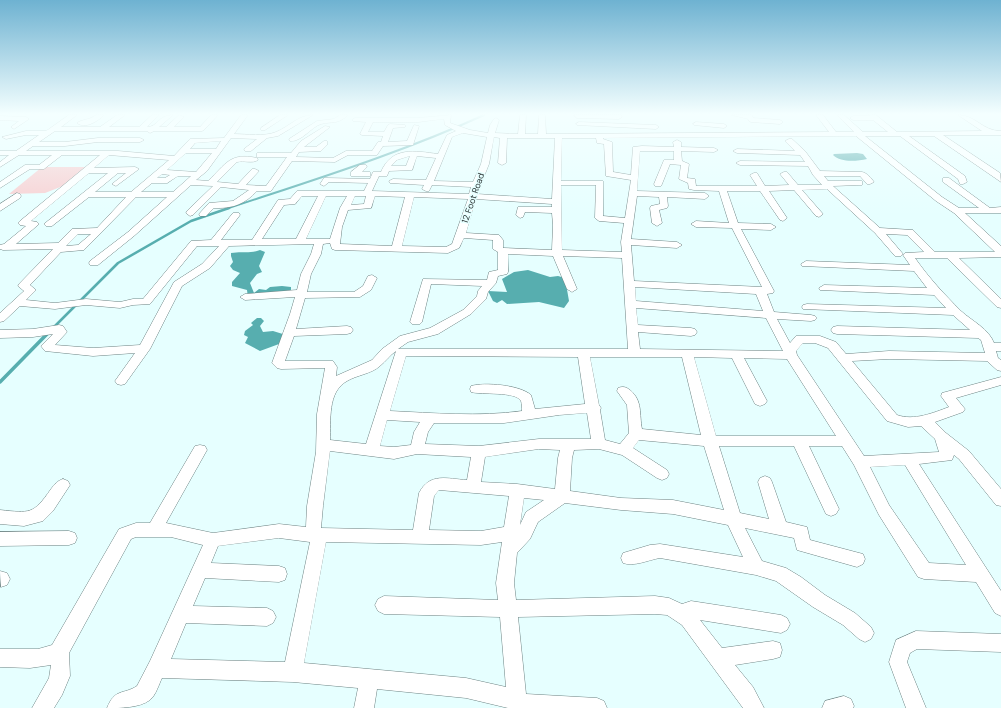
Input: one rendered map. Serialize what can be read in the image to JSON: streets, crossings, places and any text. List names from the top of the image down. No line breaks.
{"streets":{"street":["12 Foot Road"]}}
